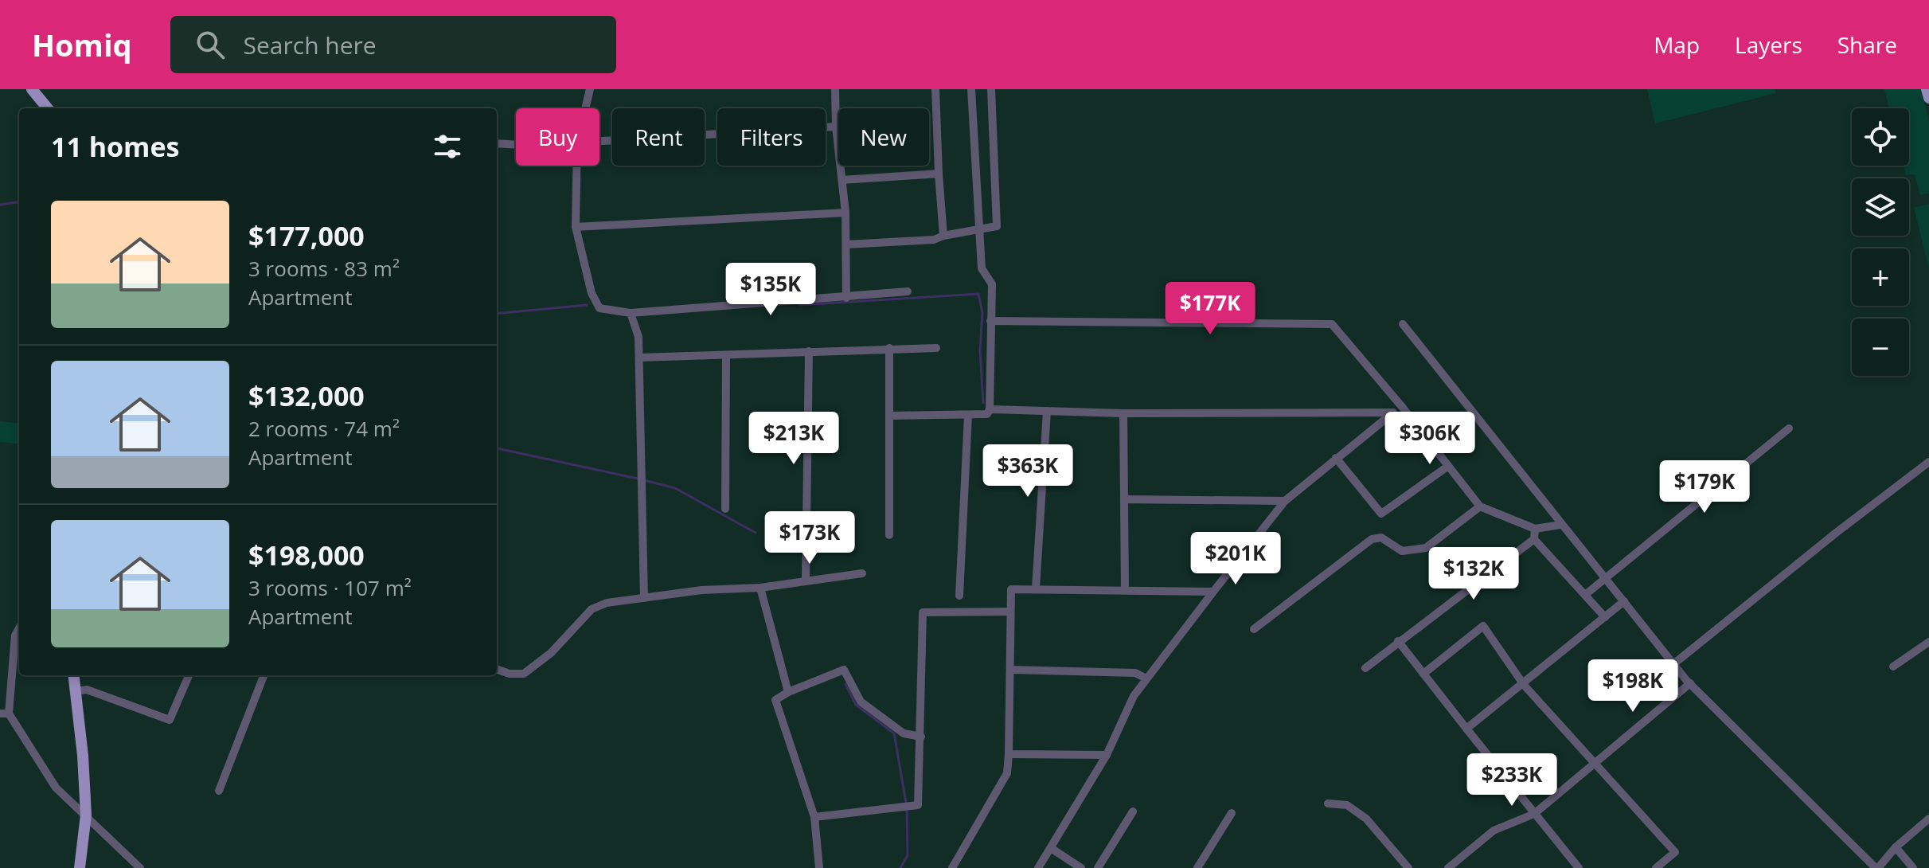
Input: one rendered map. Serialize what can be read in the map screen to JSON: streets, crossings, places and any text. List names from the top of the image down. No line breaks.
{"page":{"header":"Homiq","search":"Search here","nav":["Map","Layers","Share"],"map_buttons":["+","−"],"chip":["Buy","Rent","Filters","New"],"heading":"11 homes","list":[{"name":"$177,000","note":"3 rooms · 83 m² · Apartment"},{"name":"$132,000","note":"2 rooms · 74 m² · Apartment"},{"name":"$198,000","note":"3 rooms · 107 m² · Apartment"}],"price":["$135K","$177K","$213K","$306K","$363K","$179K","$173K","$201K","$132K","$198K","$233K"]}}
